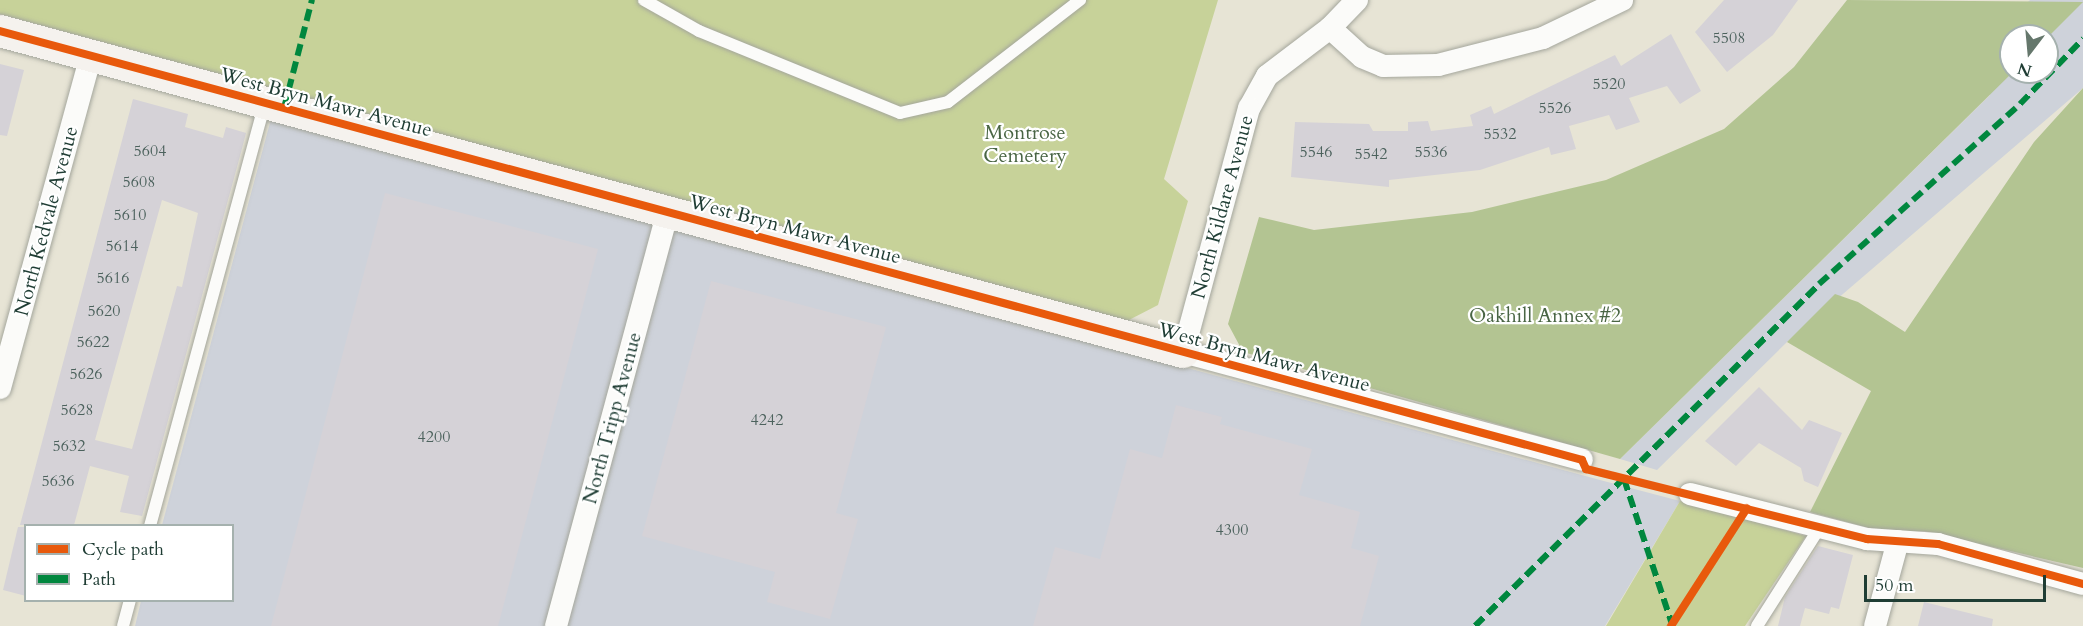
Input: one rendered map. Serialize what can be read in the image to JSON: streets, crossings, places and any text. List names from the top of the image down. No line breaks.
{"streets":{"street":["West Bryn Mawr Avenue","North Kildare Avenue","North Kedvale Avenue","North Tripp Avenue"]},"crossings":[["West Bryn Mawr Avenue","North Kildare Avenue"],["West Bryn Mawr Avenue","North Kedvale Avenue"],["West Bryn Mawr Avenue","North Tripp Avenue"]],"parks":["Montrose Cemetery","Oakhill Annex #2"],"house_numbers":["5508","5520","5526","5532","5604","5546","5536","5542","5608","5610","5614","5616","5620","5622","5626","5628","4242","4200","5632","5636","4300"],"legend":["Cycle path","Path"],"scale_bar":"50 m","north":"bottom"}
